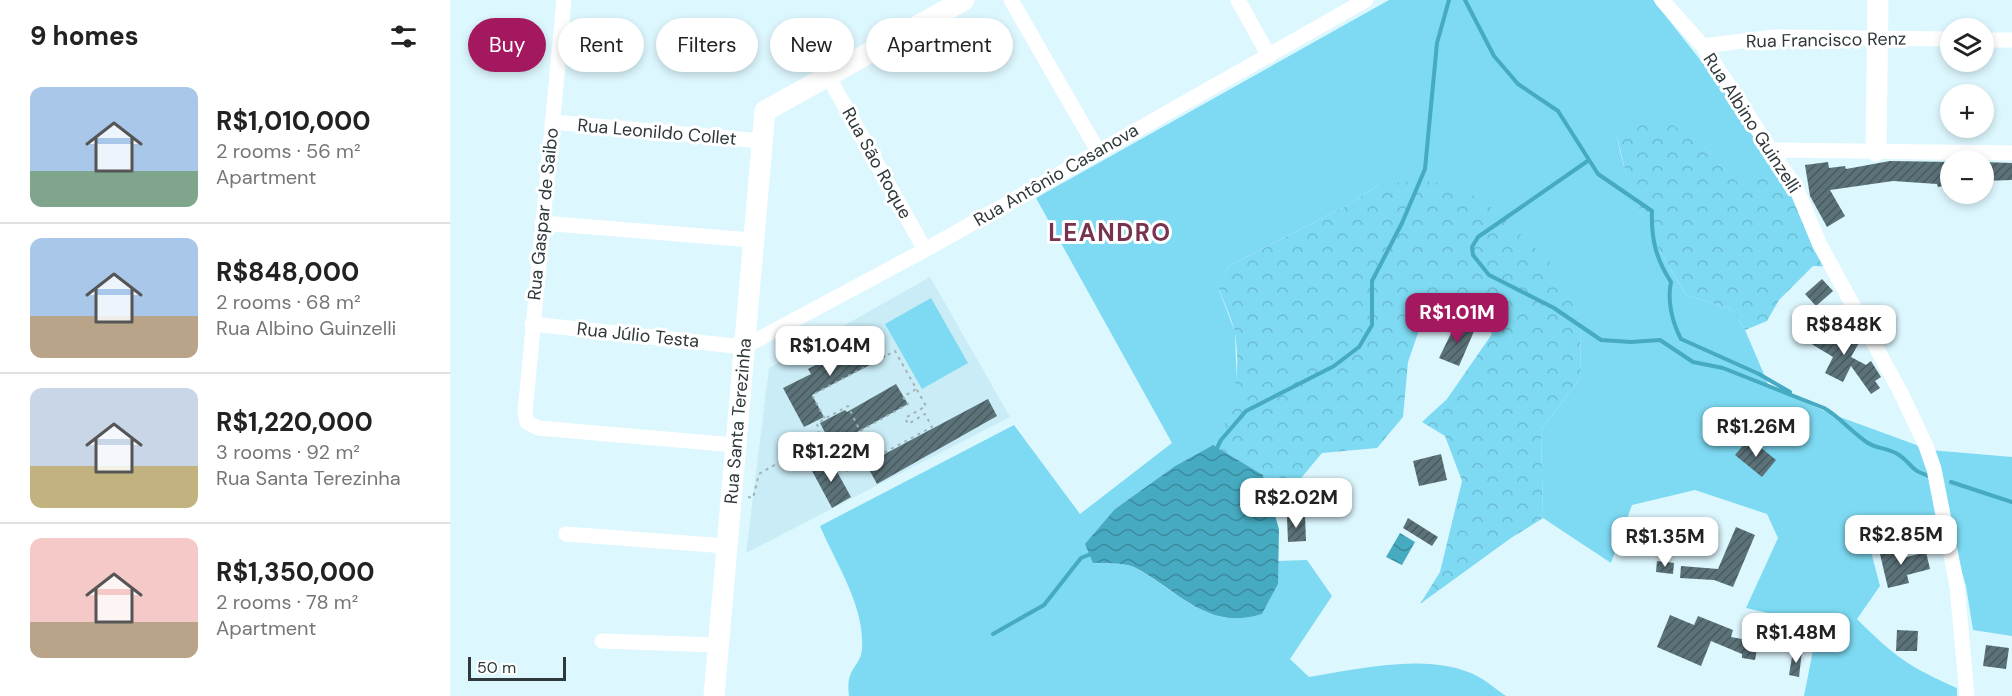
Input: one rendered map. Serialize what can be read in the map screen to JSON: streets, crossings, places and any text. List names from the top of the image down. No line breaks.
{"streets":{"street":["Rua Francisco Renz","Rua Albino Guinzelli","Rua Leonildo Collet","Rua São Roque","Rua Antônio Casanova","Rua Gaspar de Saibo","Rua Júlio Testa","Rua Santa Terezinha"]},"crossings":[["Rua Francisco Renz","Rua Albino Guinzelli"],["Rua Leonildo Collet","Rua Gaspar de Saibo"],["Rua Leonildo Collet","Rua Santa Terezinha"],["Rua São Roque","Rua Antônio Casanova"],["Rua São Roque","Rua Santa Terezinha"],["Rua Antônio Casanova","Rua Júlio Testa"],["Rua Antônio Casanova","Rua Santa Terezinha"],["Rua Gaspar de Saibo","Rua Júlio Testa"],["Rua Gaspar de Saibo","Rua Santa Terezinha"],["Rua Júlio Testa","Rua Santa Terezinha"]],"districts":["LEANDRO"],"scale_bar":"50 m","page":{"heading":"9 homes","map_buttons":["+","−"],"chip":["Buy","Rent","Filters","New","Apartment"],"list":[{"name":"R$1,010,000","note":"2 rooms · 56 m² · Apartment"},{"name":"R$848,000","note":"2 rooms · 68 m² · Rua Albino Guinzelli"},{"name":"R$1,220,000","note":"3 rooms · 92 m² · Rua Santa Terezinha"},{"name":"R$1,350,000","note":"2 rooms · 78 m² · Apartment"}],"price":["R$1.01M","R$848K","R$1.04M","R$1.26M","R$1.22M","R$2.02M","R$2.85M","R$1.35M","R$1.48M"],"scale":"50 m"}}
